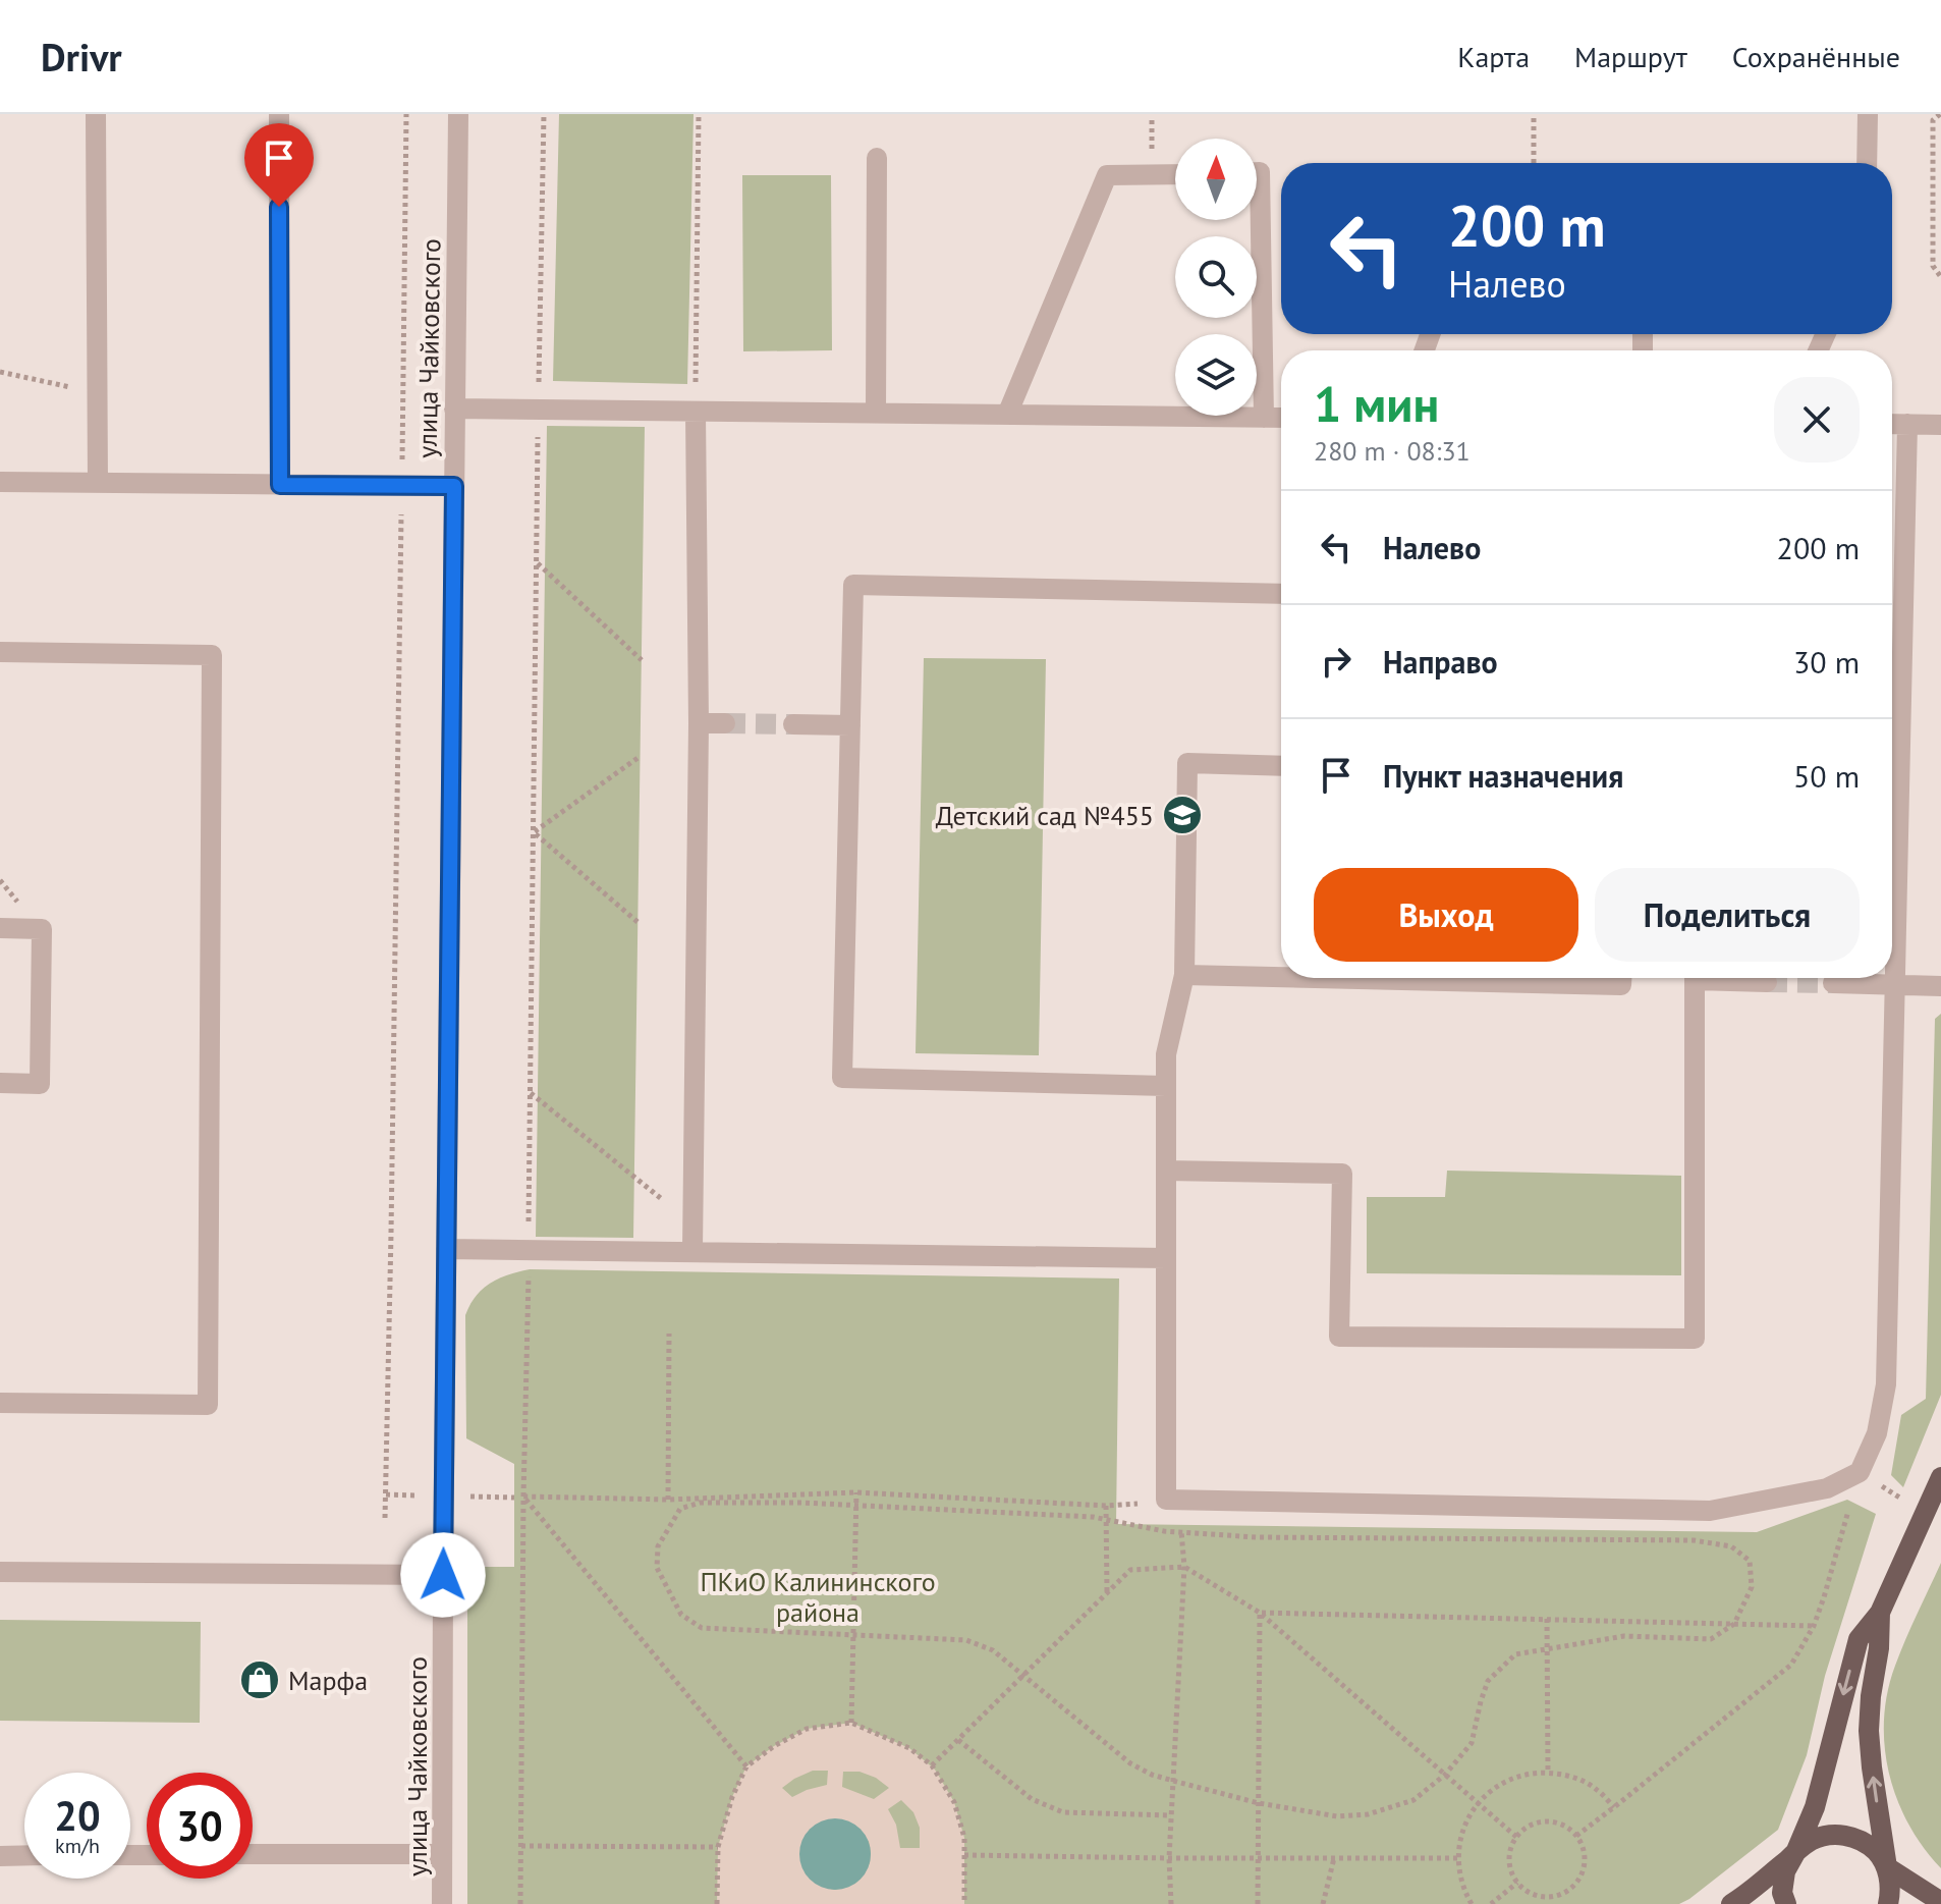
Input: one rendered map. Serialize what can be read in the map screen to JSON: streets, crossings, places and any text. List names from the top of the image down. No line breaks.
{"streets":{"street":["улица Чайковского"]},"parks":["ПКиО Калининского района"],"places":{"school or university":["Детский сад №455"],"shop":["Марфа"]},"north":"top","page":{"header":"Drivr","nav":["Карта","Маршрут","Сохранённые"],"turn":["200 m","Налево"],"heading":["1 мин","280 m · 08:31"],"list":[{"name":"Налево","value":"200 m"},{"name":"Направо","value":"30 m"},{"name":"Пункт назначения","value":"50 m"}],"buttons":["Выход","Поделиться"],"speed":"20 km/h","limit":"30"}}
